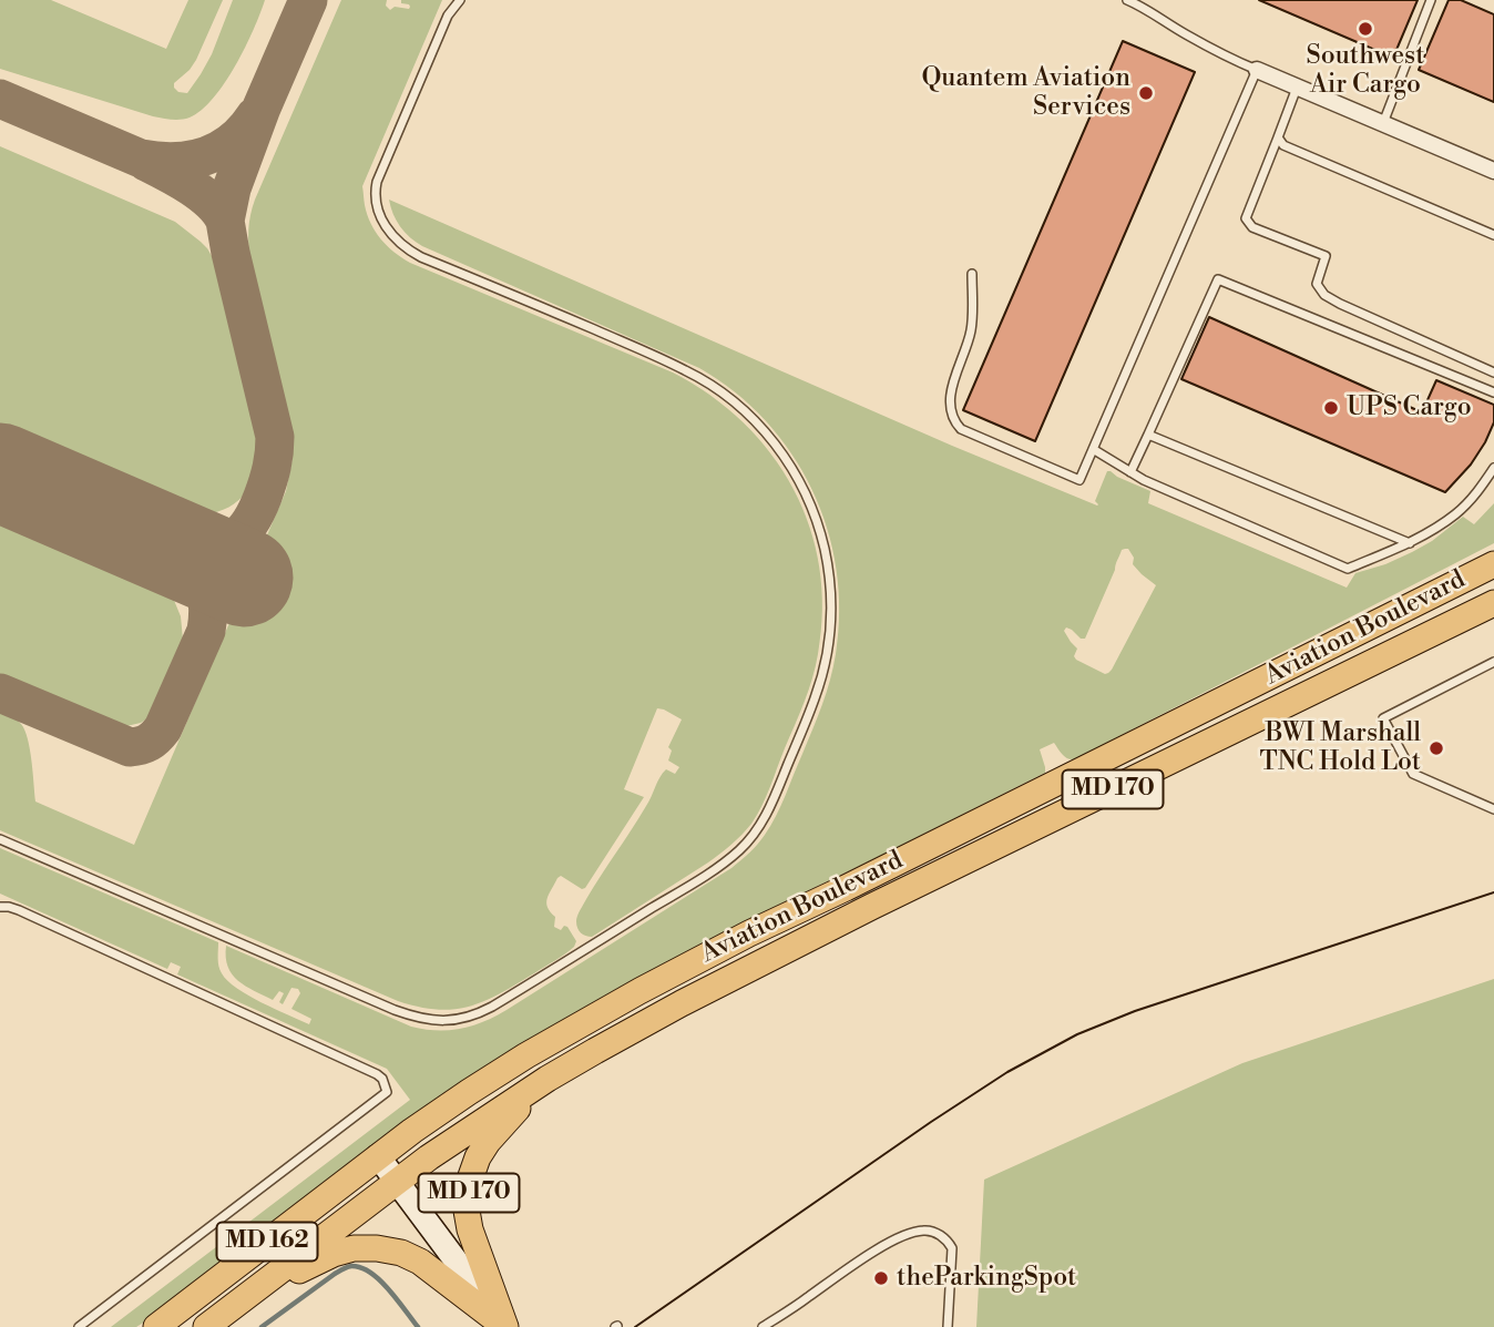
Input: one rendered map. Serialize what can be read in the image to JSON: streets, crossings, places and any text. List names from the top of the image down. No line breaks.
{"streets":{"main road":["Aviation Boulevard","MD 170","MD 162"]},"crossings":[["Aviation Boulevard","MD 170"]],"places":["Southwest Air Cargo","Quantem Aviation Services","UPS Cargo","BWI Marshall TNC Hold Lot","theParkingSpot"]}
